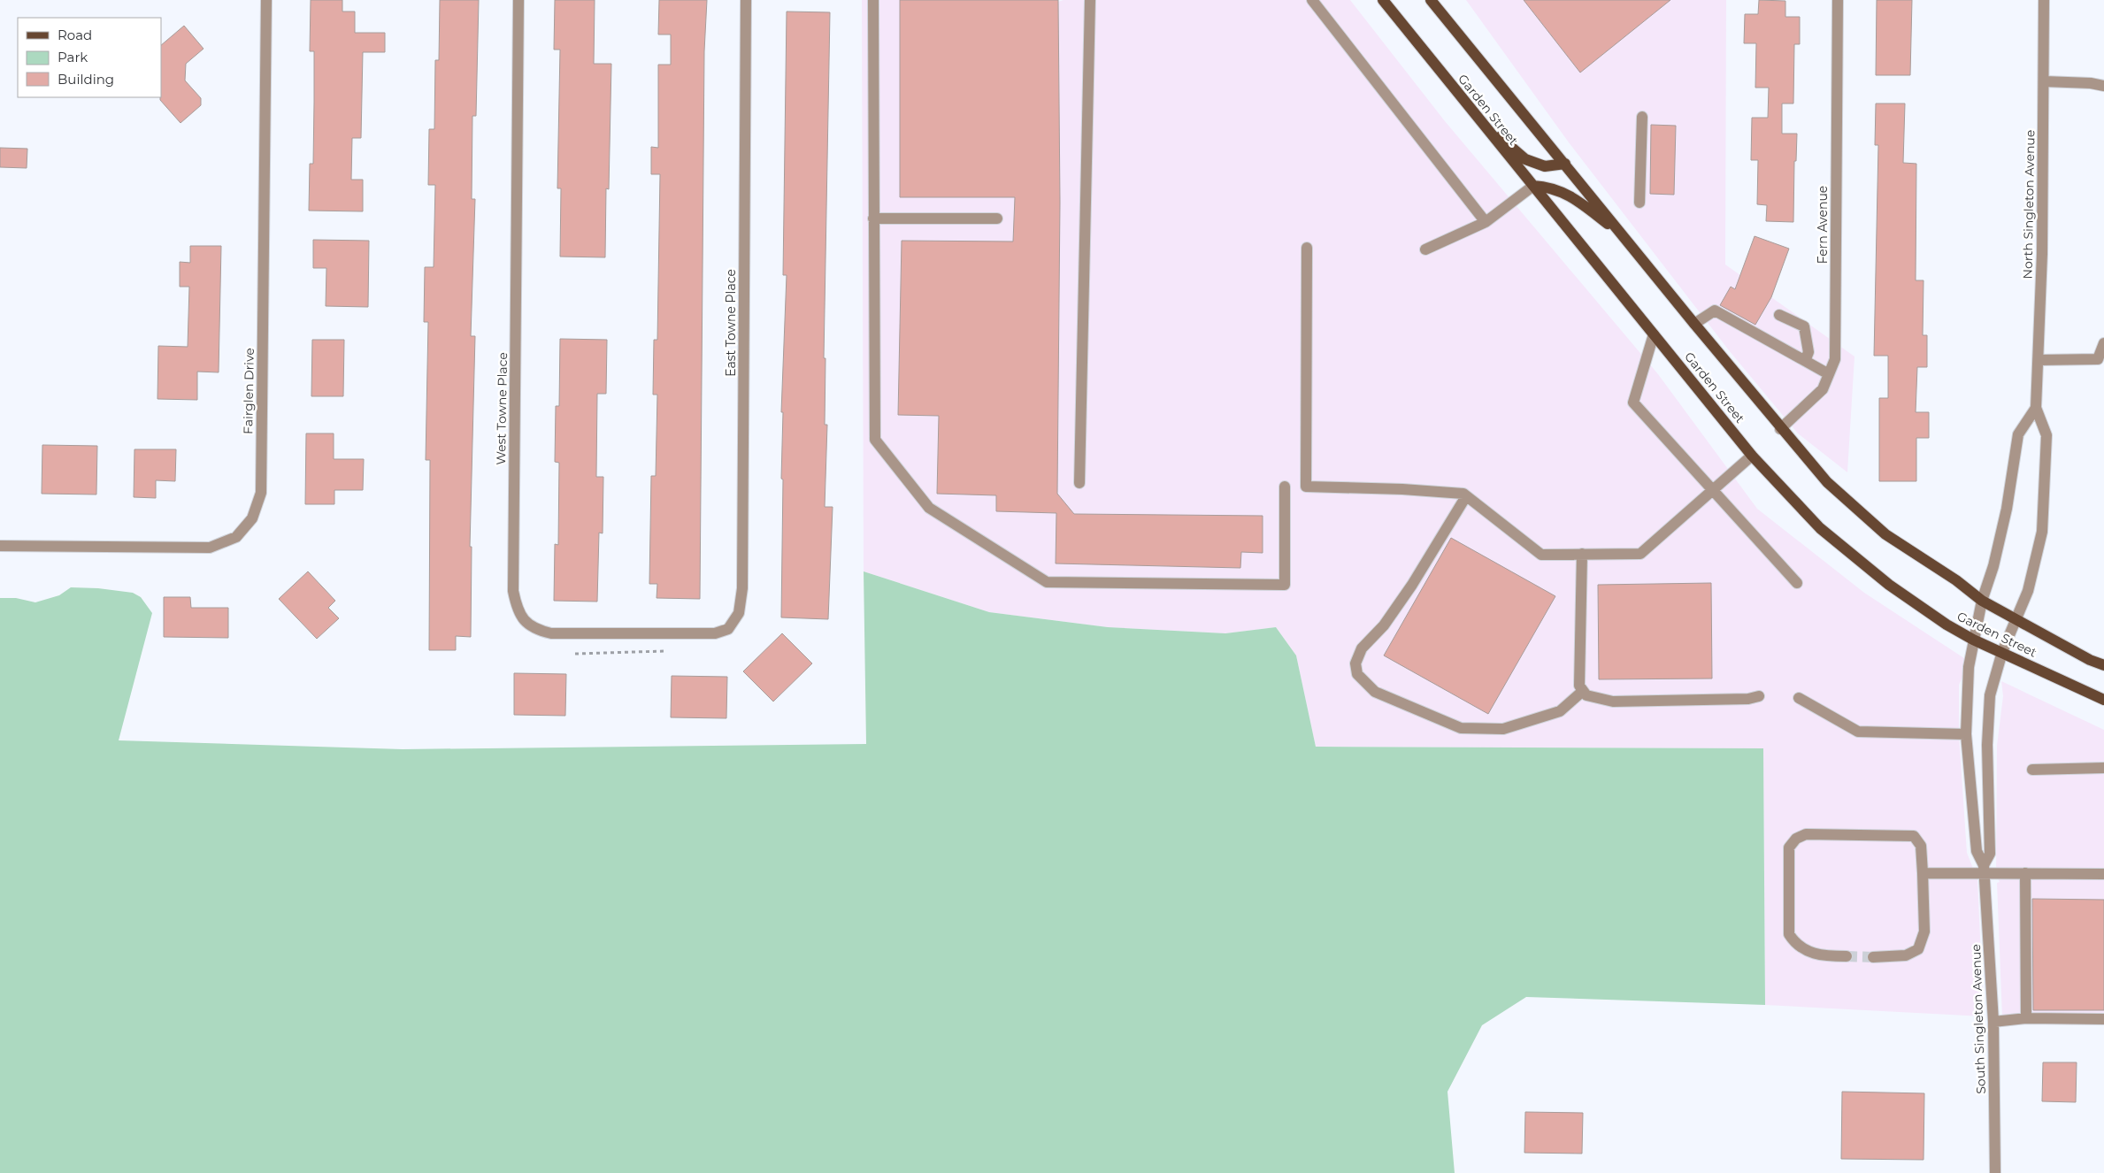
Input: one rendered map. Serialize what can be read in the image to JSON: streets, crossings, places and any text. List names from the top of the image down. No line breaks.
{"streets":{"main road":["Garden Street"],"street":["North Singleton Avenue","Fern Avenue","East Towne Place","Fairglen Drive","West Towne Place","South Singleton Avenue"]},"crossings":[["Garden Street","North Singleton Avenue"],["Garden Street","Fern Avenue"],["Garden Street","South Singleton Avenue"],["North Singleton Avenue","South Singleton Avenue"],["East Towne Place","West Towne Place"]],"legend":["Road","Park","Building"]}
